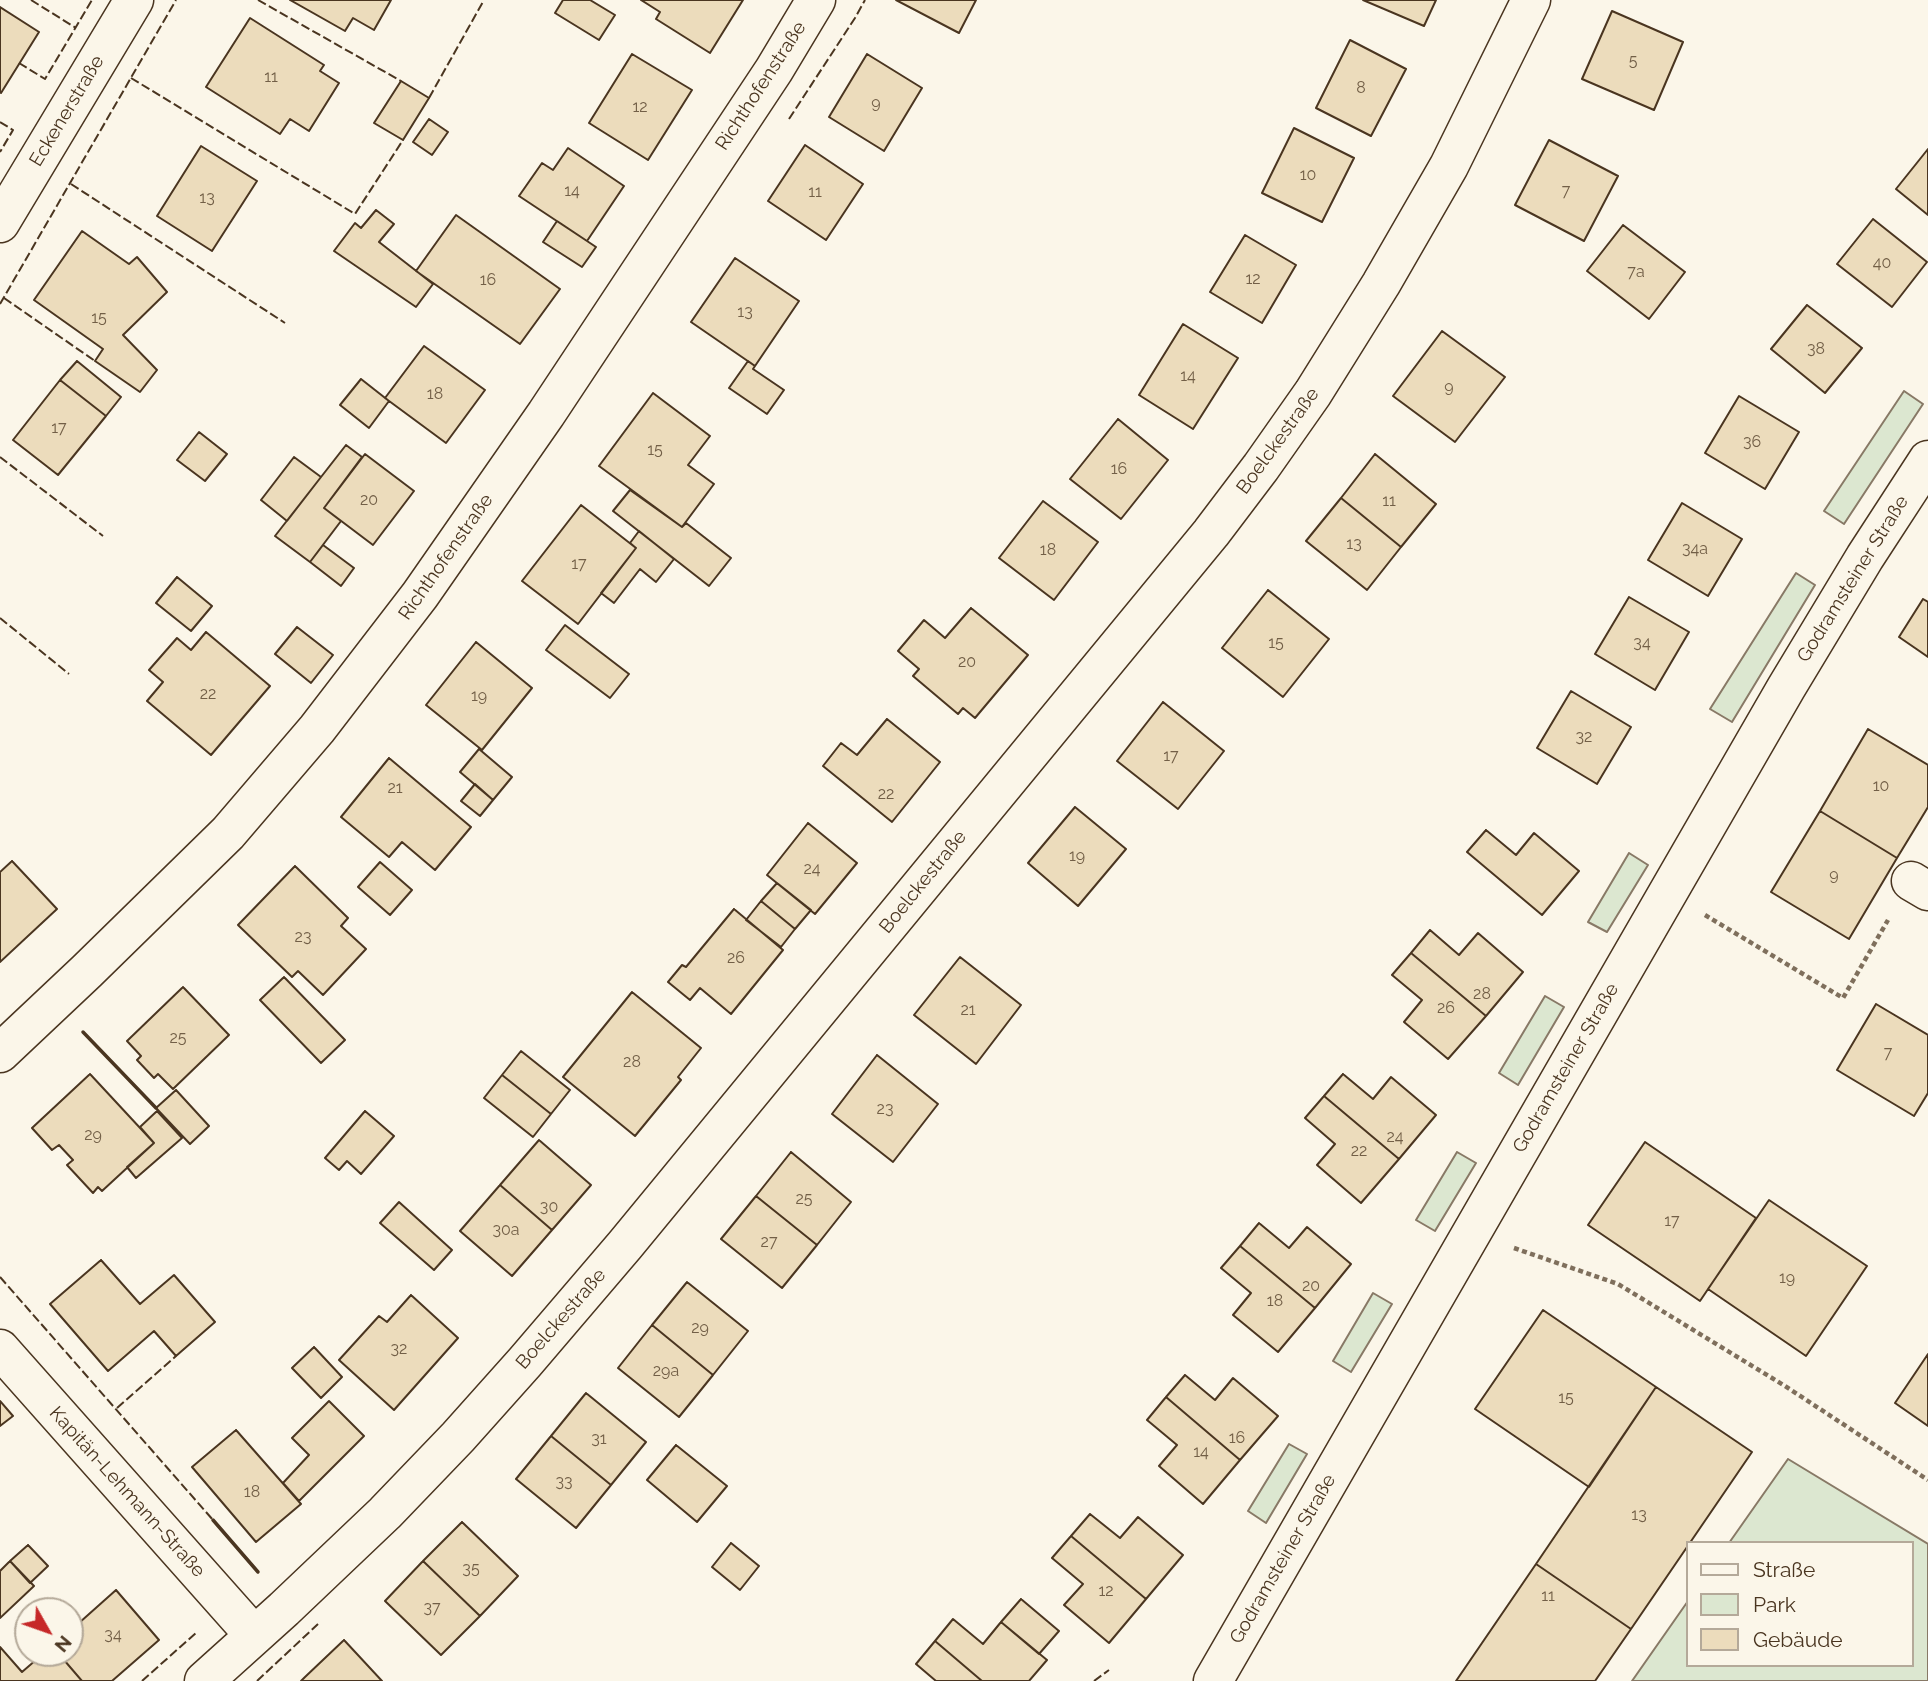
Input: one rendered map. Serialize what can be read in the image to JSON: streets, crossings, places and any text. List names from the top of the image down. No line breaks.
{"streets":{"street":["Richthofenstraße","Eckenerstraße","Boelckestraße","Godramsteiner Straße","Kapitän-Lehmann-Straße"]},"crossings":[["Boelckestraße","Kapitän-Lehmann-Straße"]],"house_numbers":["5","11","8","9","12","10","14","7","11","13","40","7a","12","16","13","15","38","14","9","18","17","36","15","16","20","11","13","34a","18","17","15","34","20","22","19","32","17","10","21","22","19","24","9","23","26","28","26","21","25","7","28","23","29","24","22","25","30","17","30a","27","19","20","18","29","32","29a","15","16","31","14","33","18","13","35","12","11","37","34"],"legend":["Straße","Park","Gebäude"],"north":"bottom right"}
